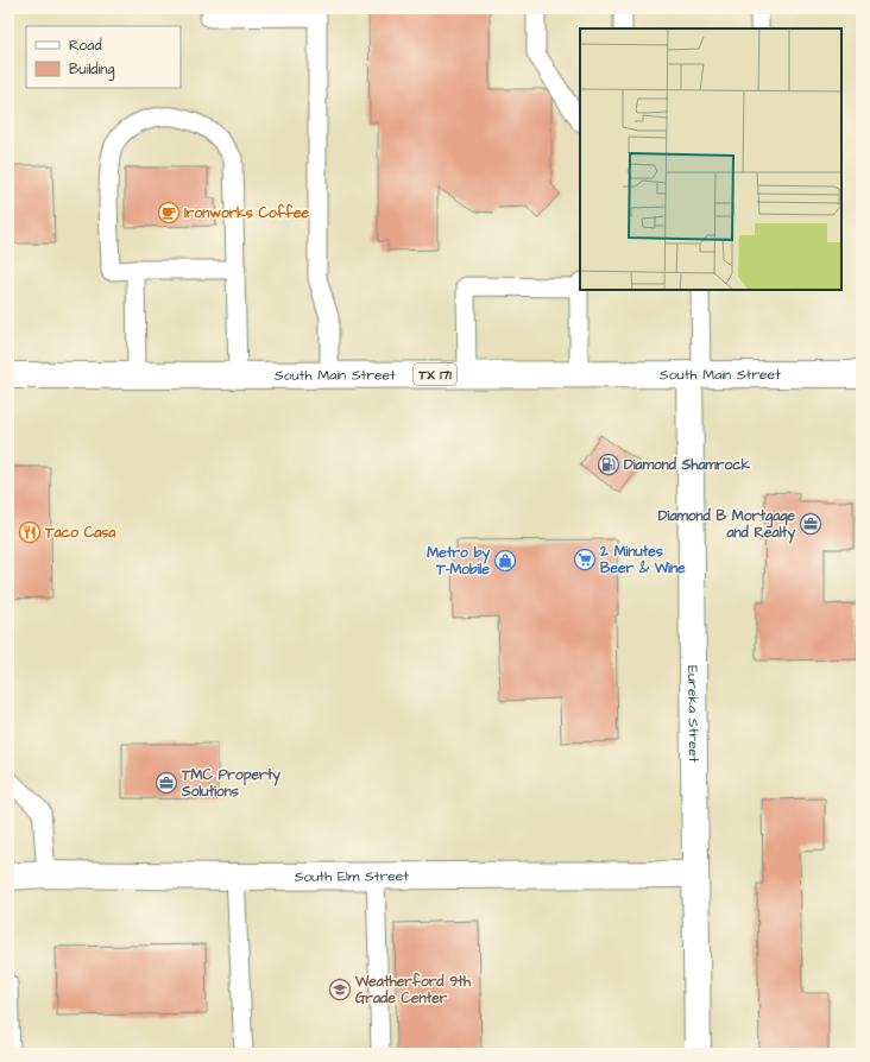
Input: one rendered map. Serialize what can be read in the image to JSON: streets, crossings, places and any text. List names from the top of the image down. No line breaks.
{"streets":{"street":["South Main Street","TX 171","Eureka Street","South Elm Street"]},"crossings":[["South Main Street","Eureka Street"],["Eureka Street","South Elm Street"]],"places":{"cafe":["Ironworks Coffee"],"fuel station":["Diamond Shamrock"],"office":["Diamond B Mortgage and Realty","TMC Property Solutions"],"restaurant":["Taco Casa"],"supermarket":["2 Minutes Beer & Wine"],"shop":["Metro by T-Mobile"],"school or university":["Weatherford 9th Grade Center"]},"legend":["Road","Building"]}
